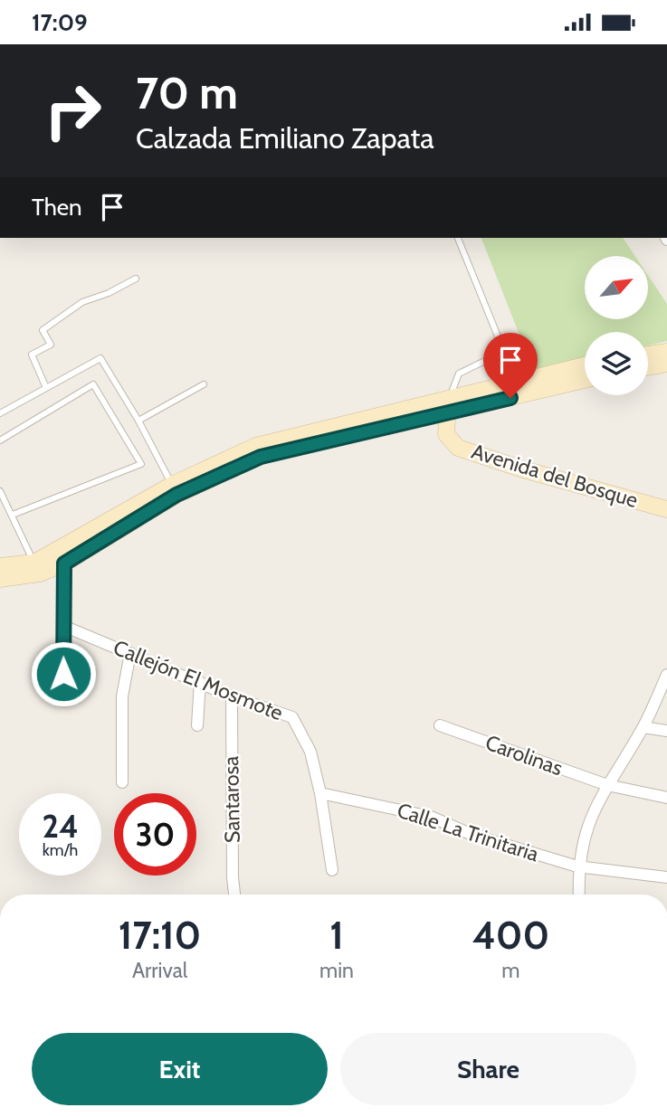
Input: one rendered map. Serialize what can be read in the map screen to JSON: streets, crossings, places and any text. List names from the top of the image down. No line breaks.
{"streets":{"main road":["Avenida del Bosque"],"street":["Callejón El Mosmote","Carolinas","Santarosa","Calle La Trinitaria"]},"crossings":[["Callejón El Mosmote","Santarosa"],["Callejón El Mosmote","Calle La Trinitaria"]],"north":"top right","page":{"status":"17:09","turn":["70 m","Calzada Emiliano Zapata"],"then":"Then","speed":"24 km/h","limit":"30","eta":["17:10","Arrival","1","min","400","m"],"buttons":["Exit","Share"]}}
